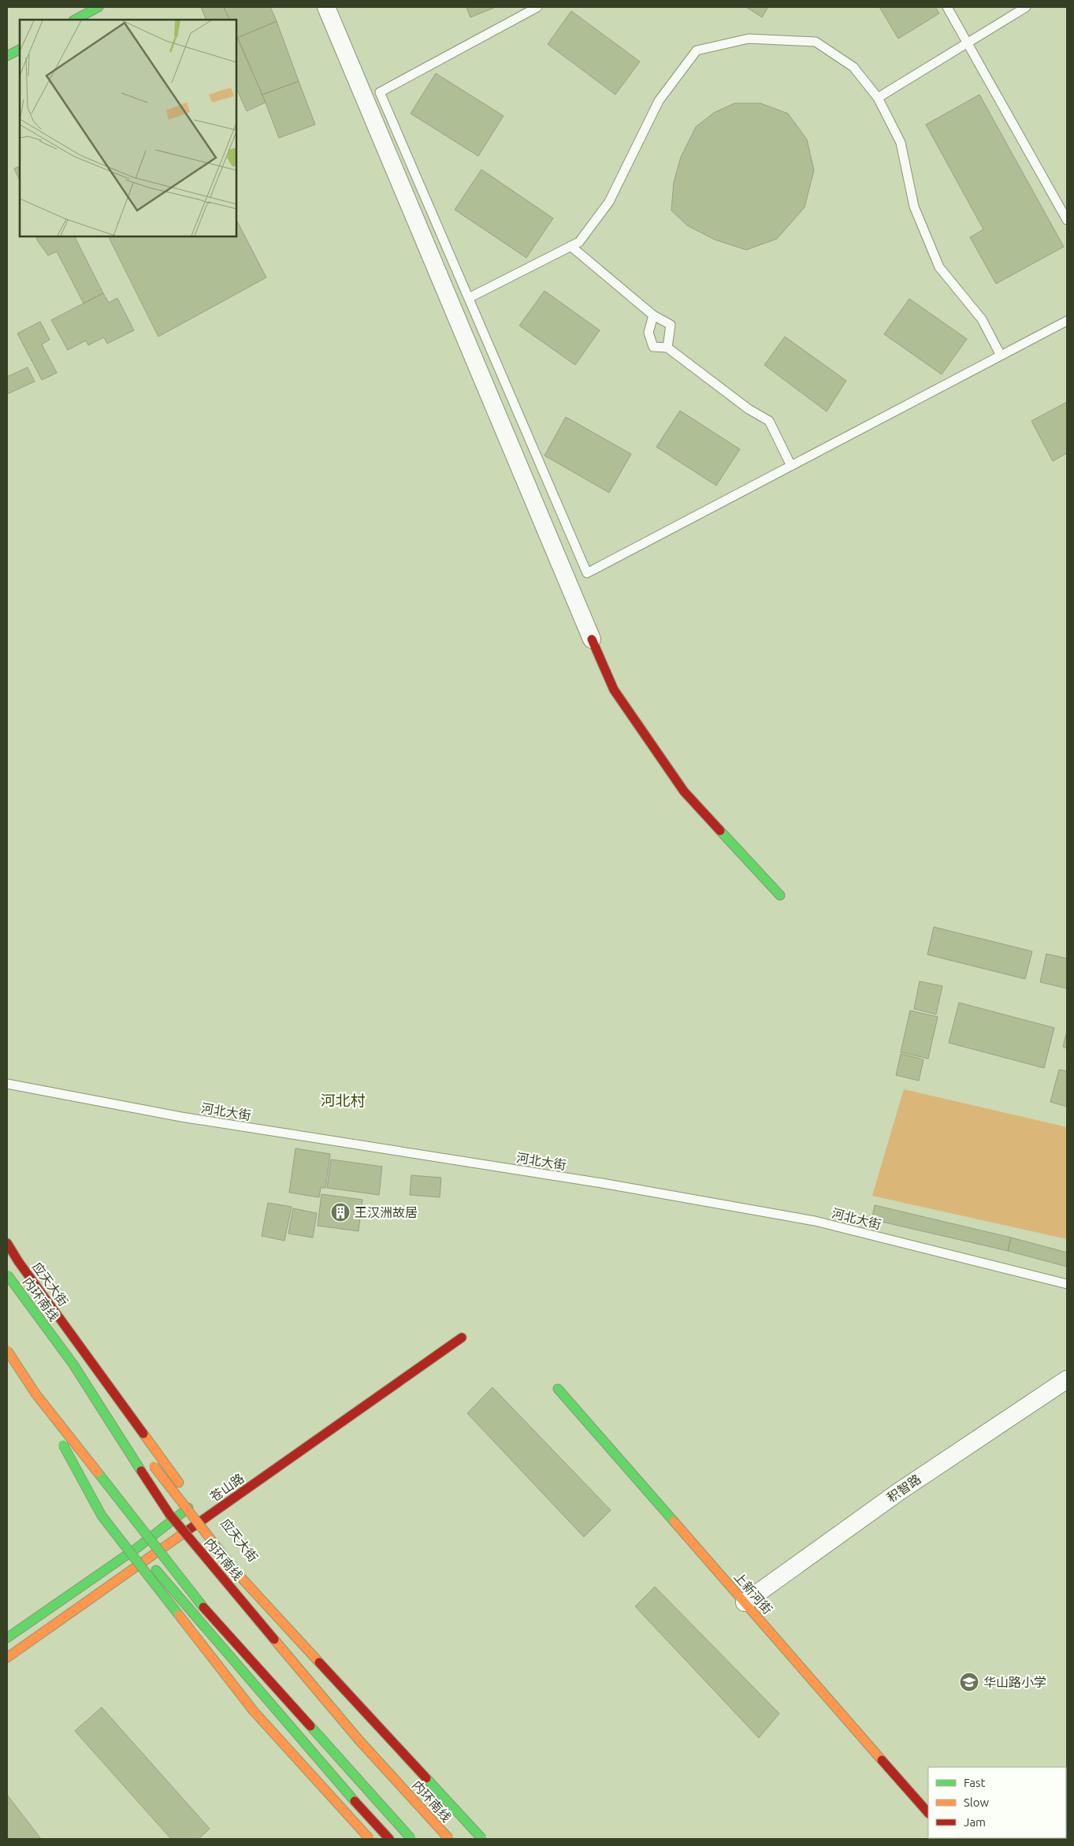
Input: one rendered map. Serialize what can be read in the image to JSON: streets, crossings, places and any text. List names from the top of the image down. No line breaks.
{"streets":{"main road":["应天大街","内环南线","苍山路","上新河街"],"street":["积智路"],"lane":["河北大街"]},"crossings":[["应天大街","苍山路"],["积智路","上新河街"]],"districts":["河北村"],"places":{"building":["王汉洲故居"],"school or university":["华山路小学"]},"legend":["Fast","Slow","Jam"]}
